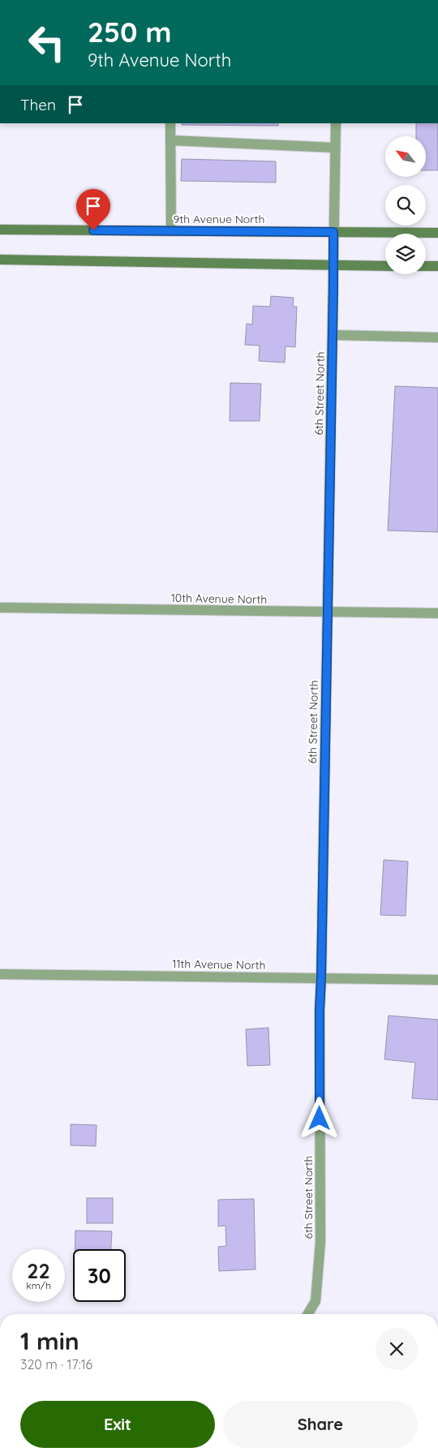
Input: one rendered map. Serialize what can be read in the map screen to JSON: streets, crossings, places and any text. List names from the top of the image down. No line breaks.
{"streets":{"main road":["9th Avenue North"],"street":["6th Street North","10th Avenue North","11th Avenue North"]},"crossings":[["9th Avenue North","6th Street North"],["6th Street North","10th Avenue North"],["6th Street North","11th Avenue North"]],"north":"top left","page":{"turn":["250 m","9th Avenue North"],"then":"Then","speed":"22 km/h","limit":"30","heading":["1 min","320 m · 17:16"],"buttons":["Exit","Share"]}}
